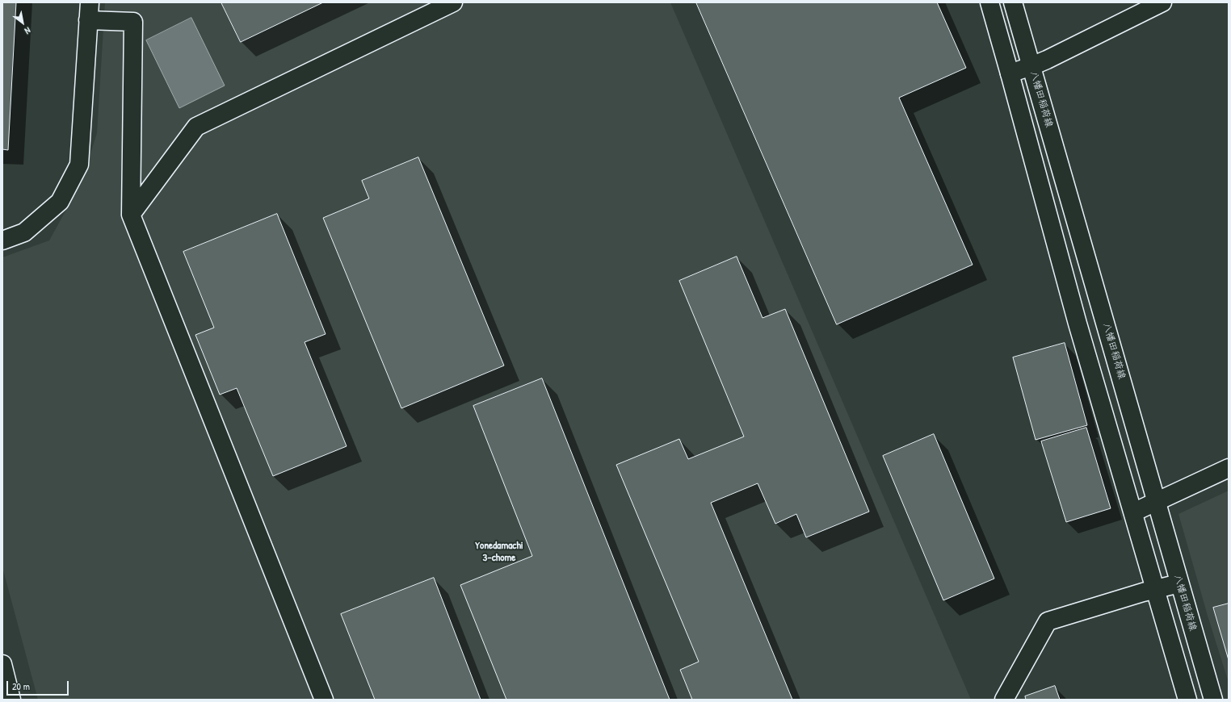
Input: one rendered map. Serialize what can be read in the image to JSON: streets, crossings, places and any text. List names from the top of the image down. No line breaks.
{"streets":{"main road":["八幡田稲荷線"]},"districts":["Yonedamachi 3-chome"],"scale_bar":"20 m","north":"bottom right"}
